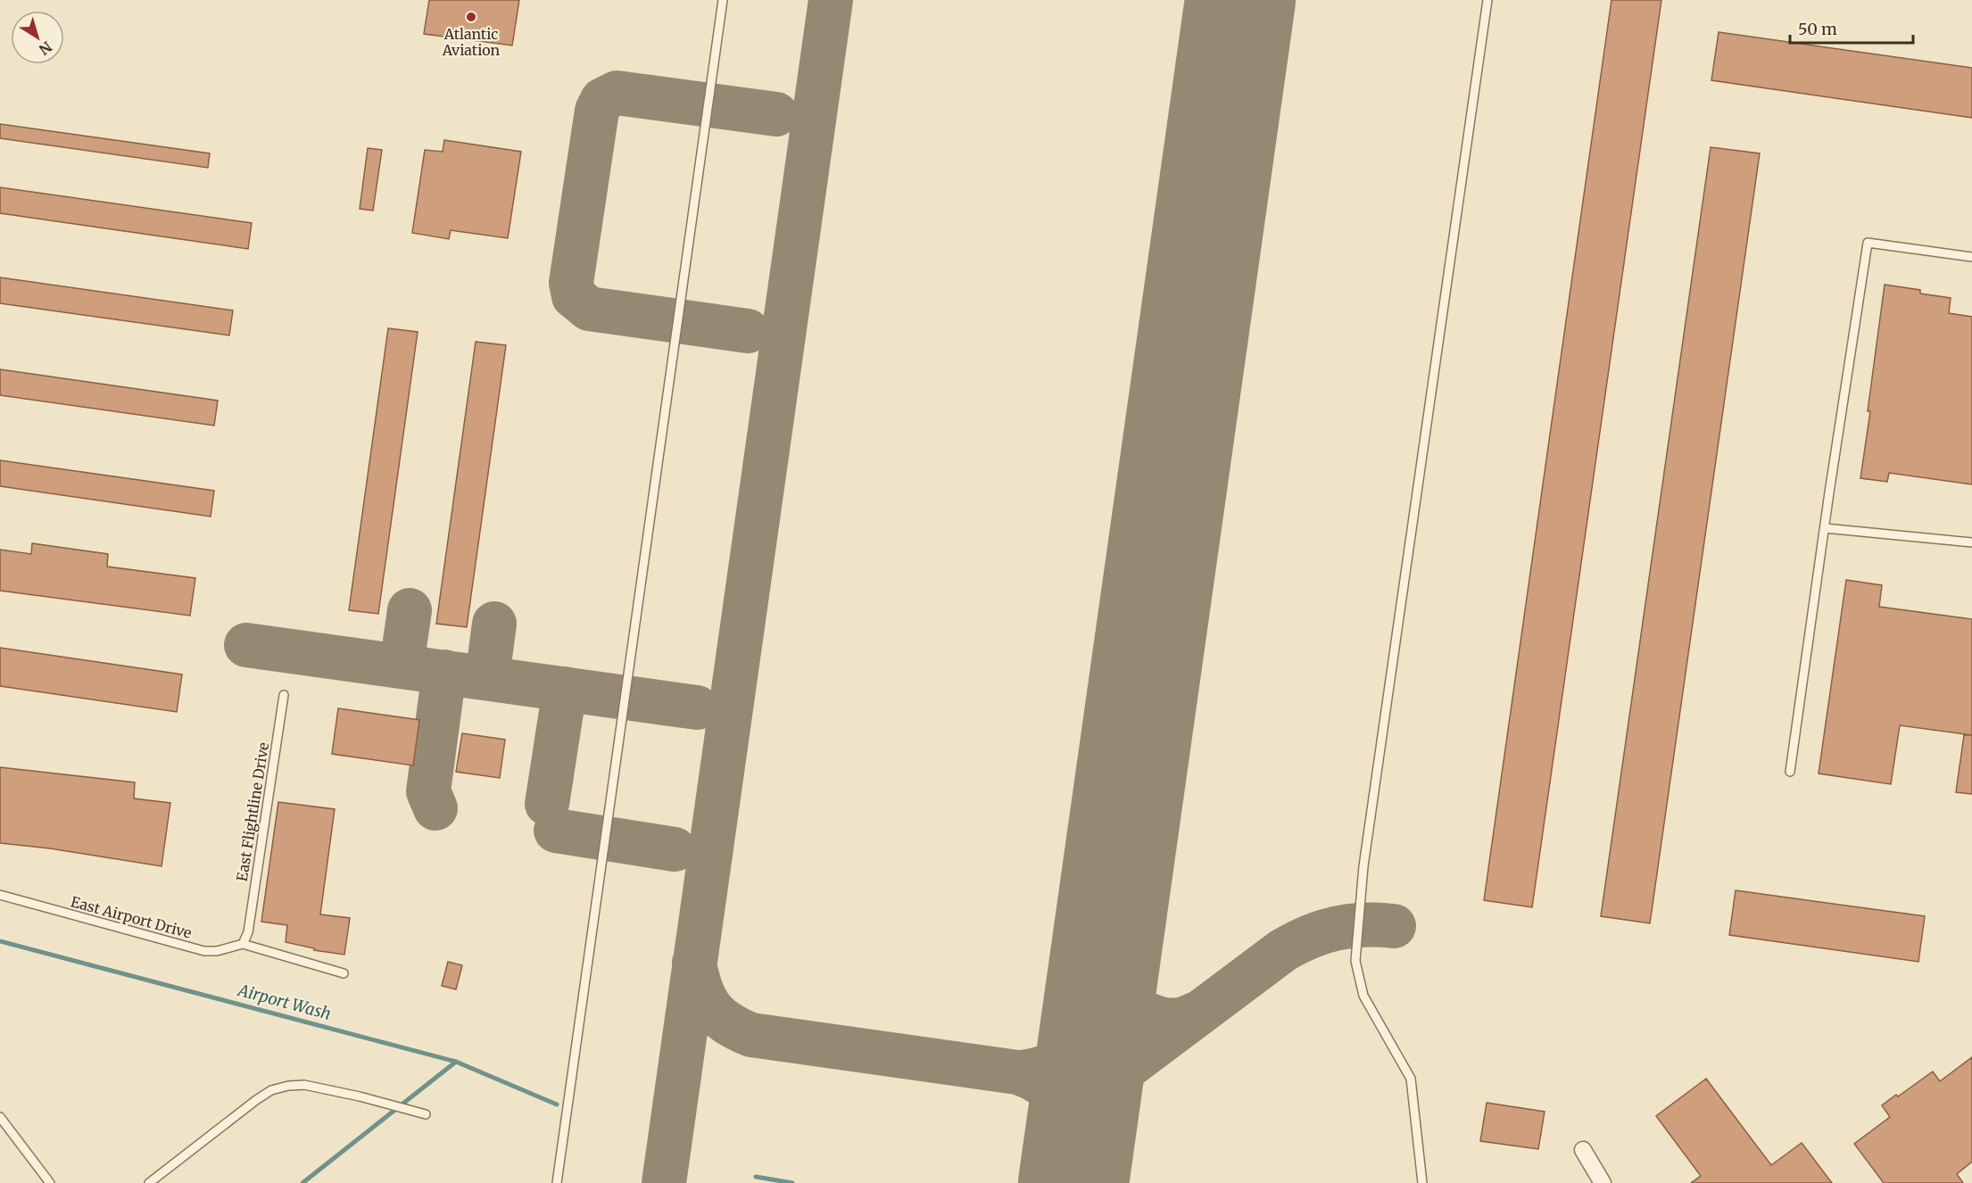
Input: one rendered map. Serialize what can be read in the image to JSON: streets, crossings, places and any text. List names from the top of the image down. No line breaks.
{"streets":{"lane":["East Flightline Drive","East Airport Drive"]},"crossings":[["East Flightline Drive","East Airport Drive"]],"water":["Airport Wash"],"places":["Atlantic Aviation"],"scale_bar":"50 m","north":"bottom right"}
